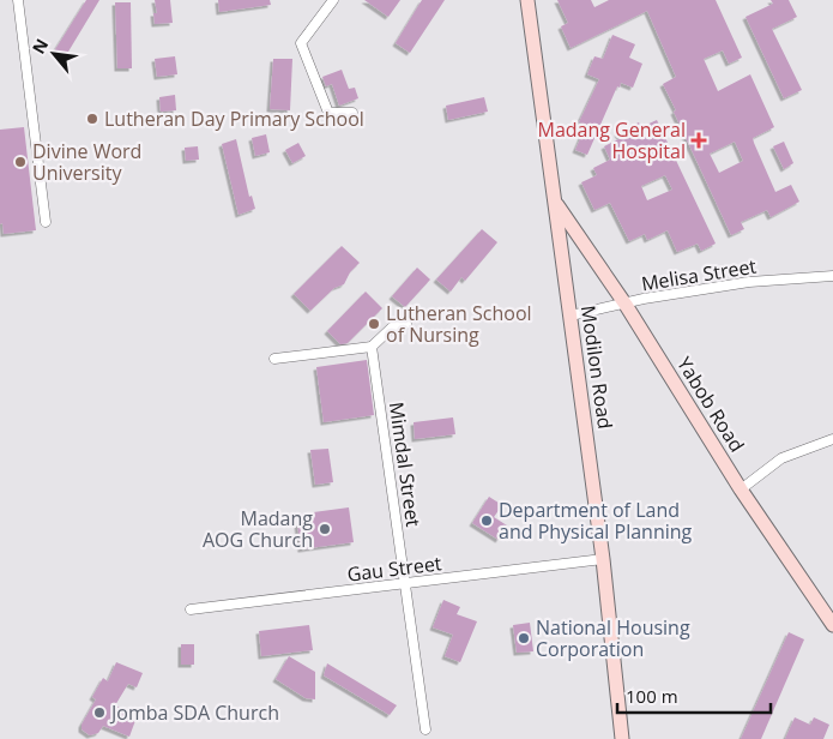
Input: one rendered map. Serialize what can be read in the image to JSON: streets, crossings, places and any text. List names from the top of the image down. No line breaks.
{"streets":{"main road":["Modilon Road","Yabob Road"],"street":["Melisa Street","Mimdal Street","Gau Street"]},"crossings":[["Melisa Street","Modilon Road"],["Melisa Street","Yabob Road"],["Modilon Road","Yabob Road"],["Modilon Road","Gau Street"],["Mimdal Street","Gau Street"]],"places":{"other":["Lutheran Day Primary School","Divine Word University","Lutheran School of Nursing","Department of Land and Physical Planning","Madang AOG Church","National Housing Corporation","Jomba SDA Church"],"health":["Madang General Hospital"]},"scale_bar":"100 m","north":"top left"}
